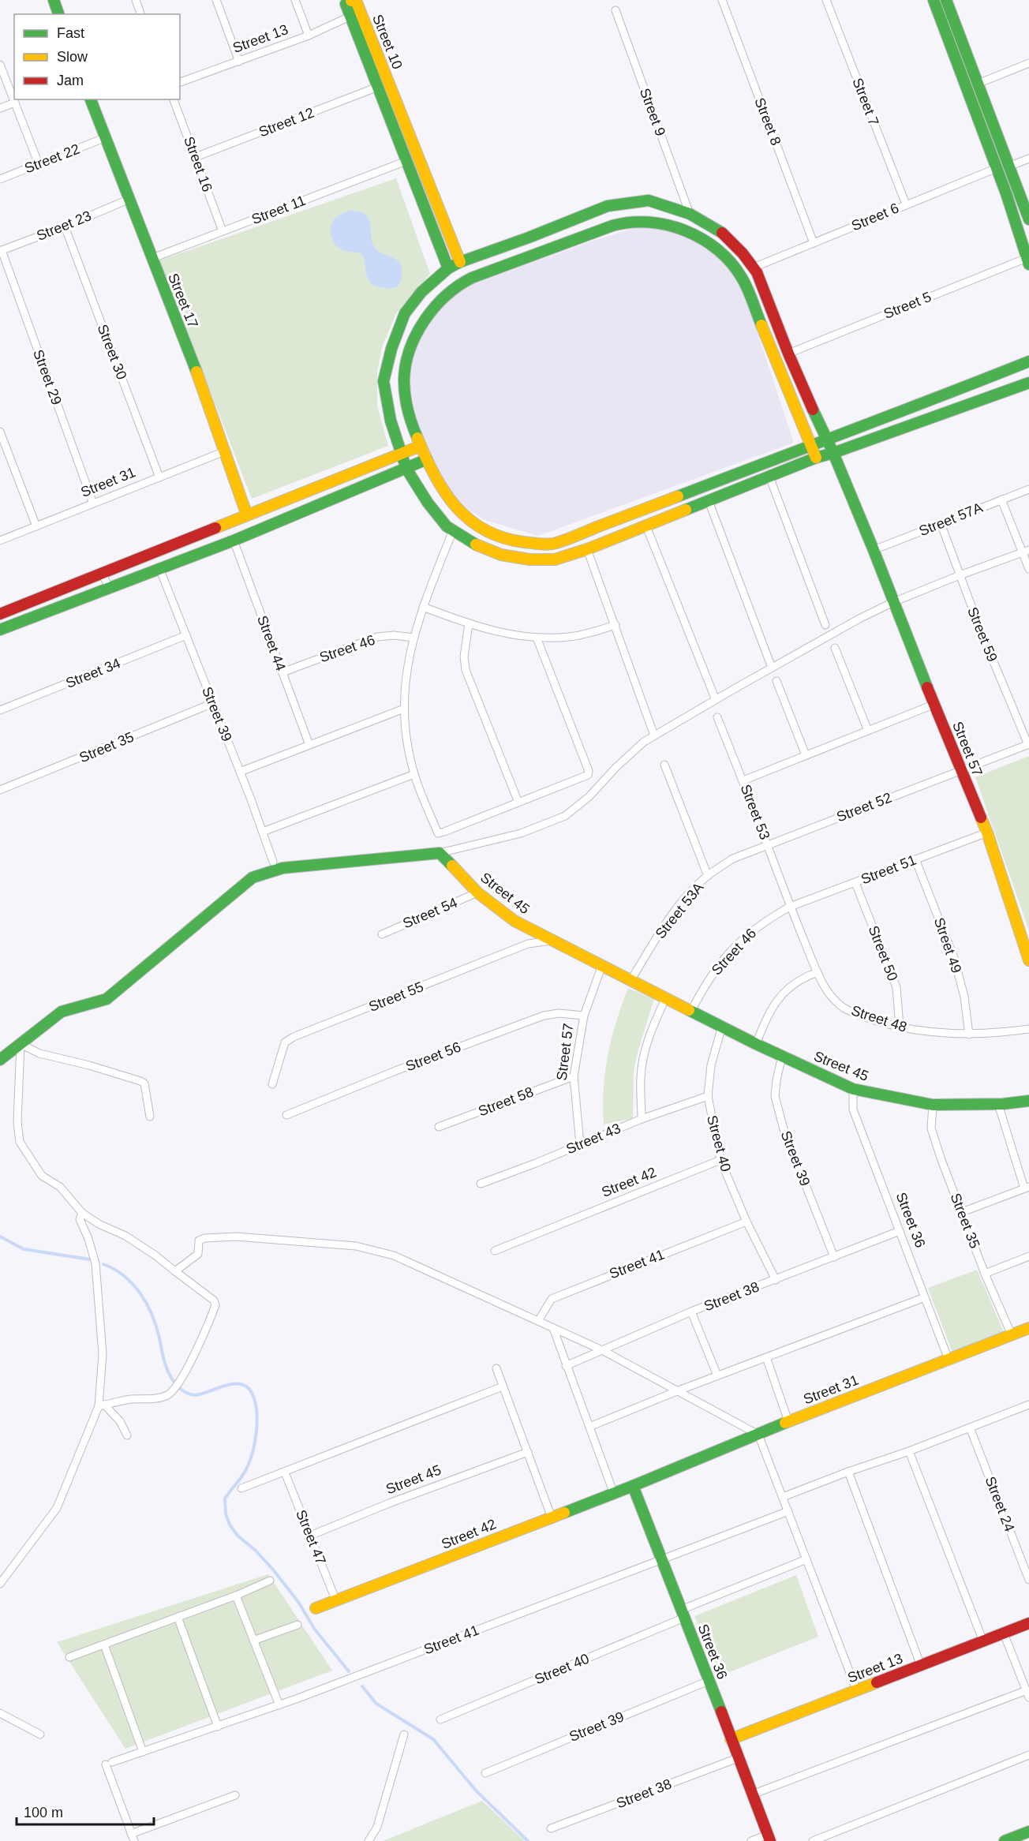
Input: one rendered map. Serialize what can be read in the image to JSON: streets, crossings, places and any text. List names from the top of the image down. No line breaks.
{"streets":{"street":["Street 13","Street 10","Street 7","Street 9","Street 8","Street 12","Street 22","Street 16","Street 11","Street 6","Street 23","Street 17","Street 5","Street 30","Street 29","Street 31","Street 57A","Street 59","Street 44","Street 46","Street 34","Street 39","Street 35","Street 57","Street 52","Street 53","Street 51","Street 45","Street 53A","Street 54","Street 49","Street 50","Street 55","Street 48","Street 56","Street 58","Street 43","Street 40","Street 42","Street 36","Street 41","Street 38","Street 24","Street 47"]},"crossings":[["Street 13","Street 10"],["Street 13","Street 36"],["Street 10","Street 12"],["Street 10","Street 11"],["Street 10","Street 57"],["Street 7","Street 6"],["Street 9","Street 57"],["Street 8","Street 6"],["Street 12","Street 16"],["Street 22","Street 17"],["Street 16","Street 11"],["Street 11","Street 17"],["Street 6","Street 57"],["Street 23","Street 17"],["Street 23","Street 30"],["Street 23","Street 29"],["Street 17","Street 31"],["Street 5","Street 57"],["Street 30","Street 31"],["Street 29","Street 31"],["Street 31","Street 35"],["Street 31","Street 42"],["Street 31","Street 36"],["Street 57A","Street 59"],["Street 57A","Street 57"],["Street 44","Street 46"],["Street 46","Street 53"],["Street 46","Street 51"],["Street 46","Street 45"],["Street 46","Street 48"],["Street 34","Street 39"],["Street 39","Street 35"],["Street 39","Street 45"],["Street 39","Street 36"],["Street 39","Street 38"],["Street 35","Street 45"],["Street 57","Street 52"],["Street 57","Street 51"],["Street 57","Street 45"],["Street 57","Street 56"],["Street 57","Street 58"],["Street 57","Street 43"],["Street 52","Street 53"],["Street 52","Street 53A"],["Street 53","Street 51"],["Street 53","Street 53A"],["Street 53","Street 48"],["Street 51","Street 49"],["Street 51","Street 50"],["Street 51","Street 48"],["Street 45","Street 53A"],["Street 45","Street 54"],["Street 45","Street 55"],["Street 45","Street 40"],["Street 45","Street 36"],["Street 45","Street 47"],["Street 49","Street 48"],["Street 50","Street 48"],["Street 43","Street 40"],["Street 40","Street 42"],["Street 40","Street 36"],["Street 40","Street 41"],["Street 40","Street 38"],["Street 42","Street 36"],["Street 42","Street 47"],["Street 36","Street 41"],["Street 36","Street 38"]],"legend":["Fast","Slow","Jam"],"scale_bar":"100 m"}
